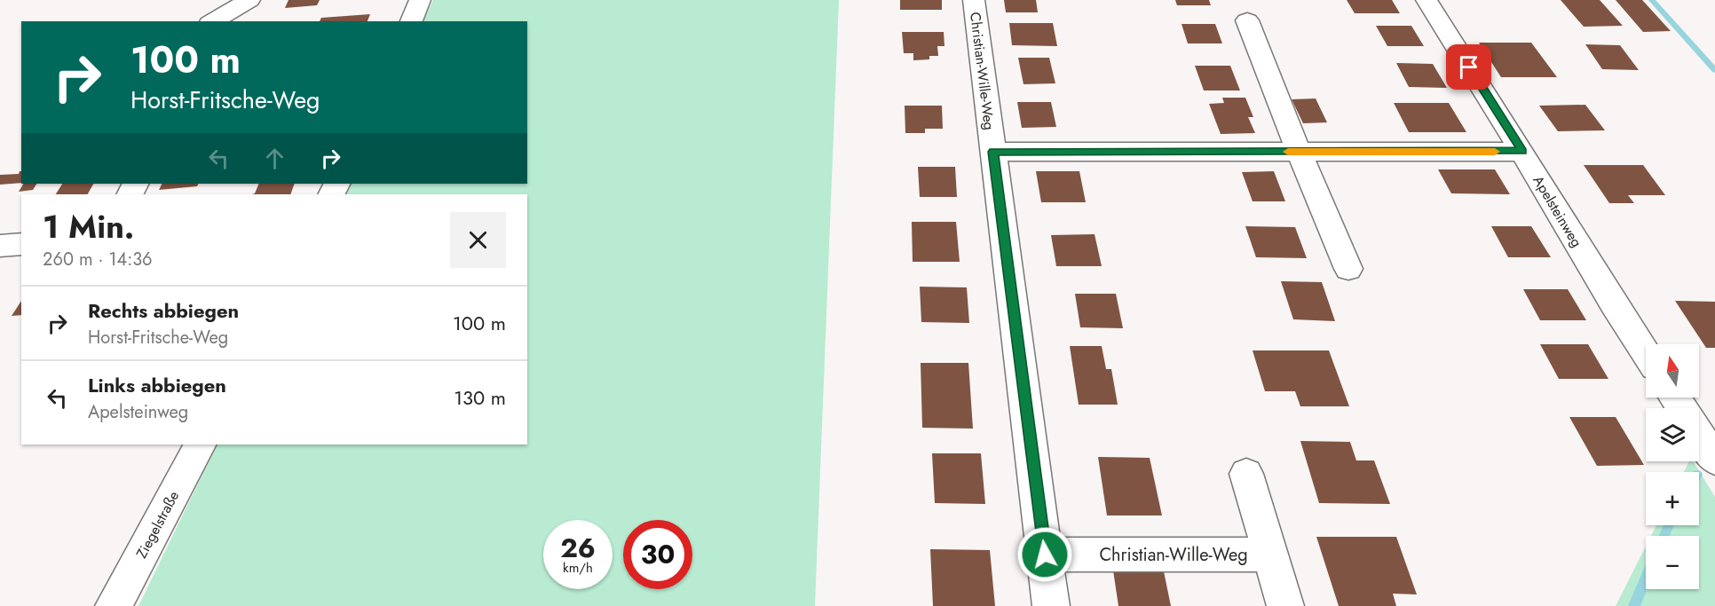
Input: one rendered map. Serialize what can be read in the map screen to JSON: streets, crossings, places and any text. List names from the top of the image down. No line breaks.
{"streets":{"street":["Christian-Wille-Weg","Apelsteinweg","Ziegelstraße"]},"north":"top","page":{"turn":["100 m","Horst-Fritsche-Weg"],"heading":["1 Min.","260 m · 14:36"],"list":[{"name":"Rechts abbiegen","note":"Horst-Fritsche-Weg","value":"100 m"},{"name":"Links abbiegen","note":"Apelsteinweg","value":"130 m"}],"map_buttons":["+","−"],"speed":"26 km/h","limit":"30"}}
